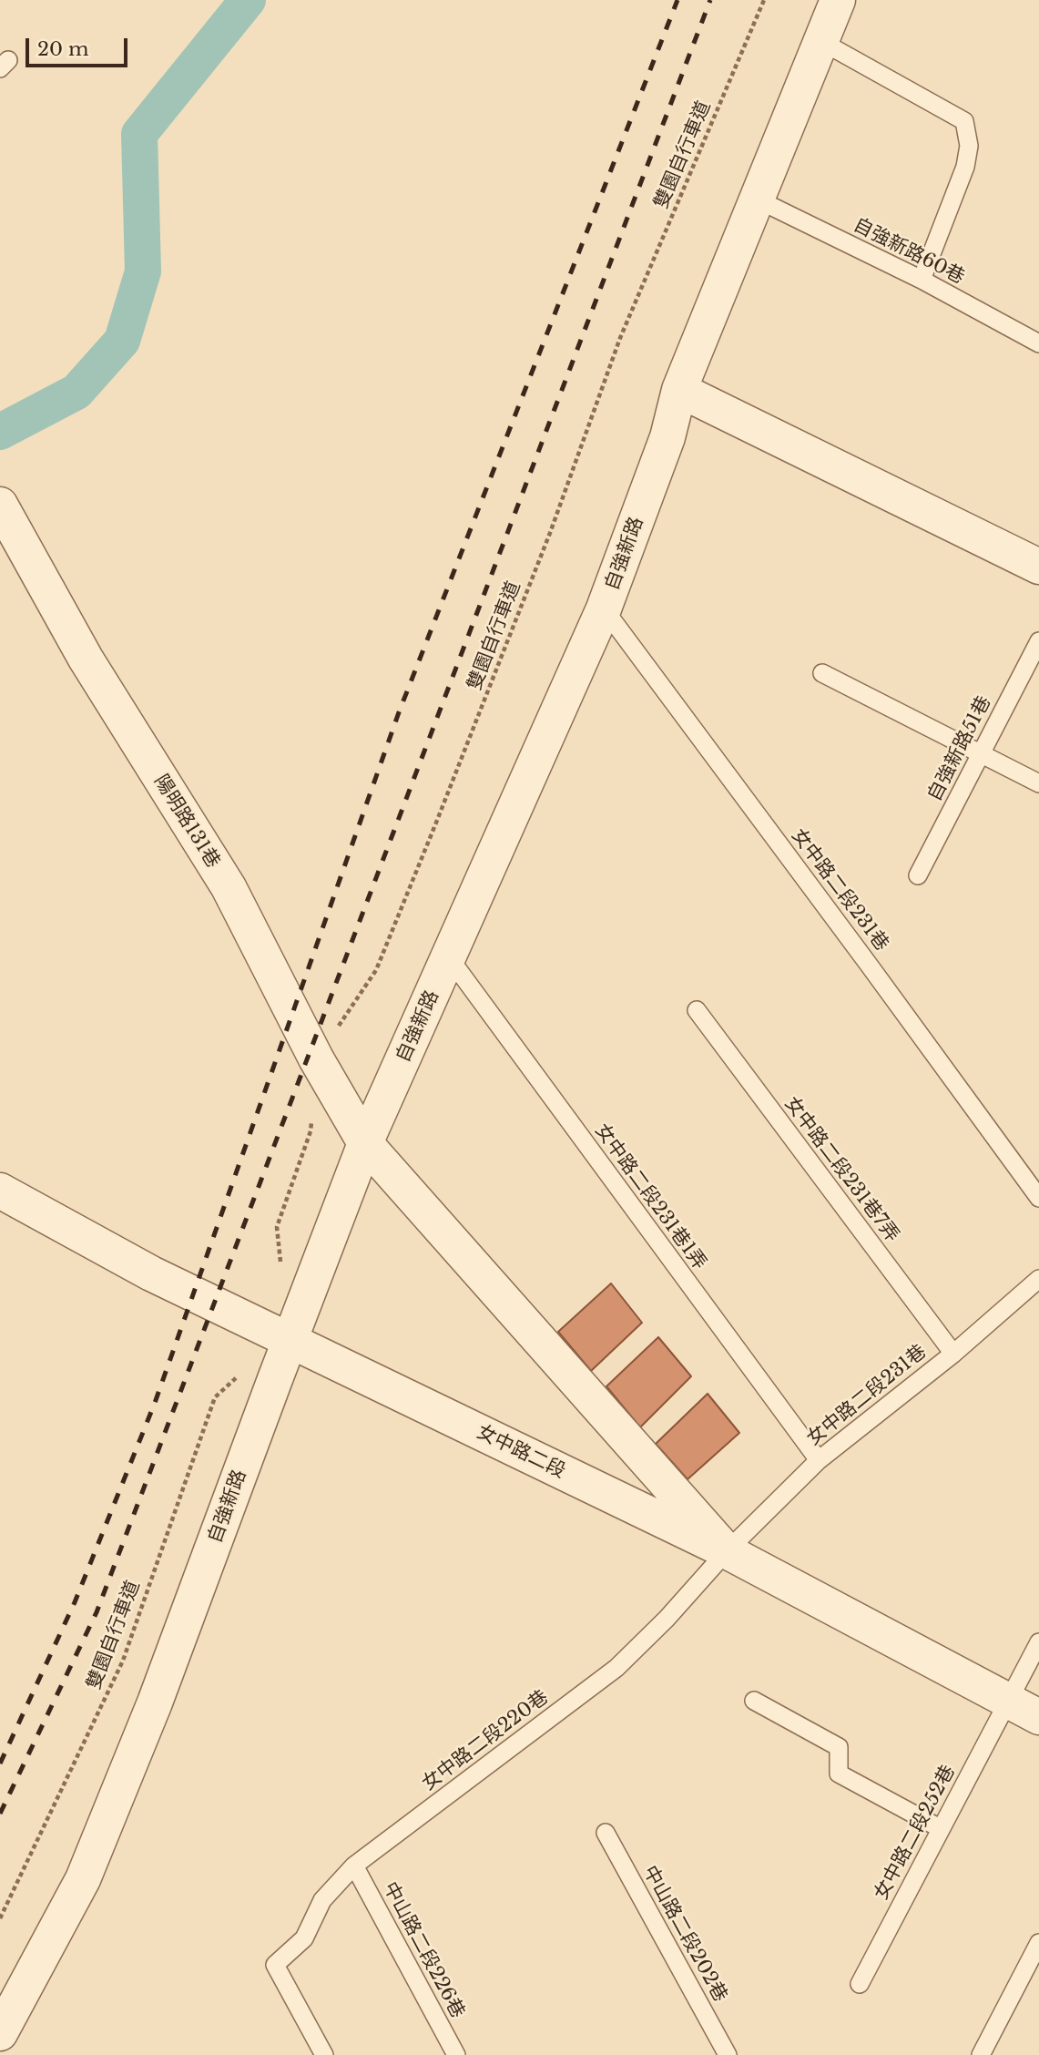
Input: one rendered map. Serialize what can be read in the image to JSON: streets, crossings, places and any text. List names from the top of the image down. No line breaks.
{"streets":{"street":["自強新路","陽明路131巷","女中路二段"],"lane":["自強新路60巷","自強新路51巷","女中路二段231巷","女中路二段231巷7弄","女中路二段231巷1弄","女中路二段220巷","女中路二段252巷","中山路二段202巷","中山路二段226巷"],"path":["雙園自行車道"]},"crossings":[["雙園自行車道","陽明路131巷"],["自強新路60巷","自強新路"],["自強新路","陽明路131巷"],["自強新路","女中路二段231巷"],["自強新路","女中路二段231巷1弄"],["自強新路","女中路二段"],["陽明路131巷","女中路二段231巷"],["陽明路131巷","女中路二段"],["陽明路131巷","女中路二段220巷"],["女中路二段231巷","女中路二段231巷7弄"],["女中路二段231巷","女中路二段231巷1弄"],["女中路二段231巷","女中路二段"],["女中路二段231巷","女中路二段220巷"],["女中路二段","女中路二段220巷"],["女中路二段","女中路二段252巷"],["女中路二段220巷","中山路二段226巷"]],"scale_bar":"20 m"}
